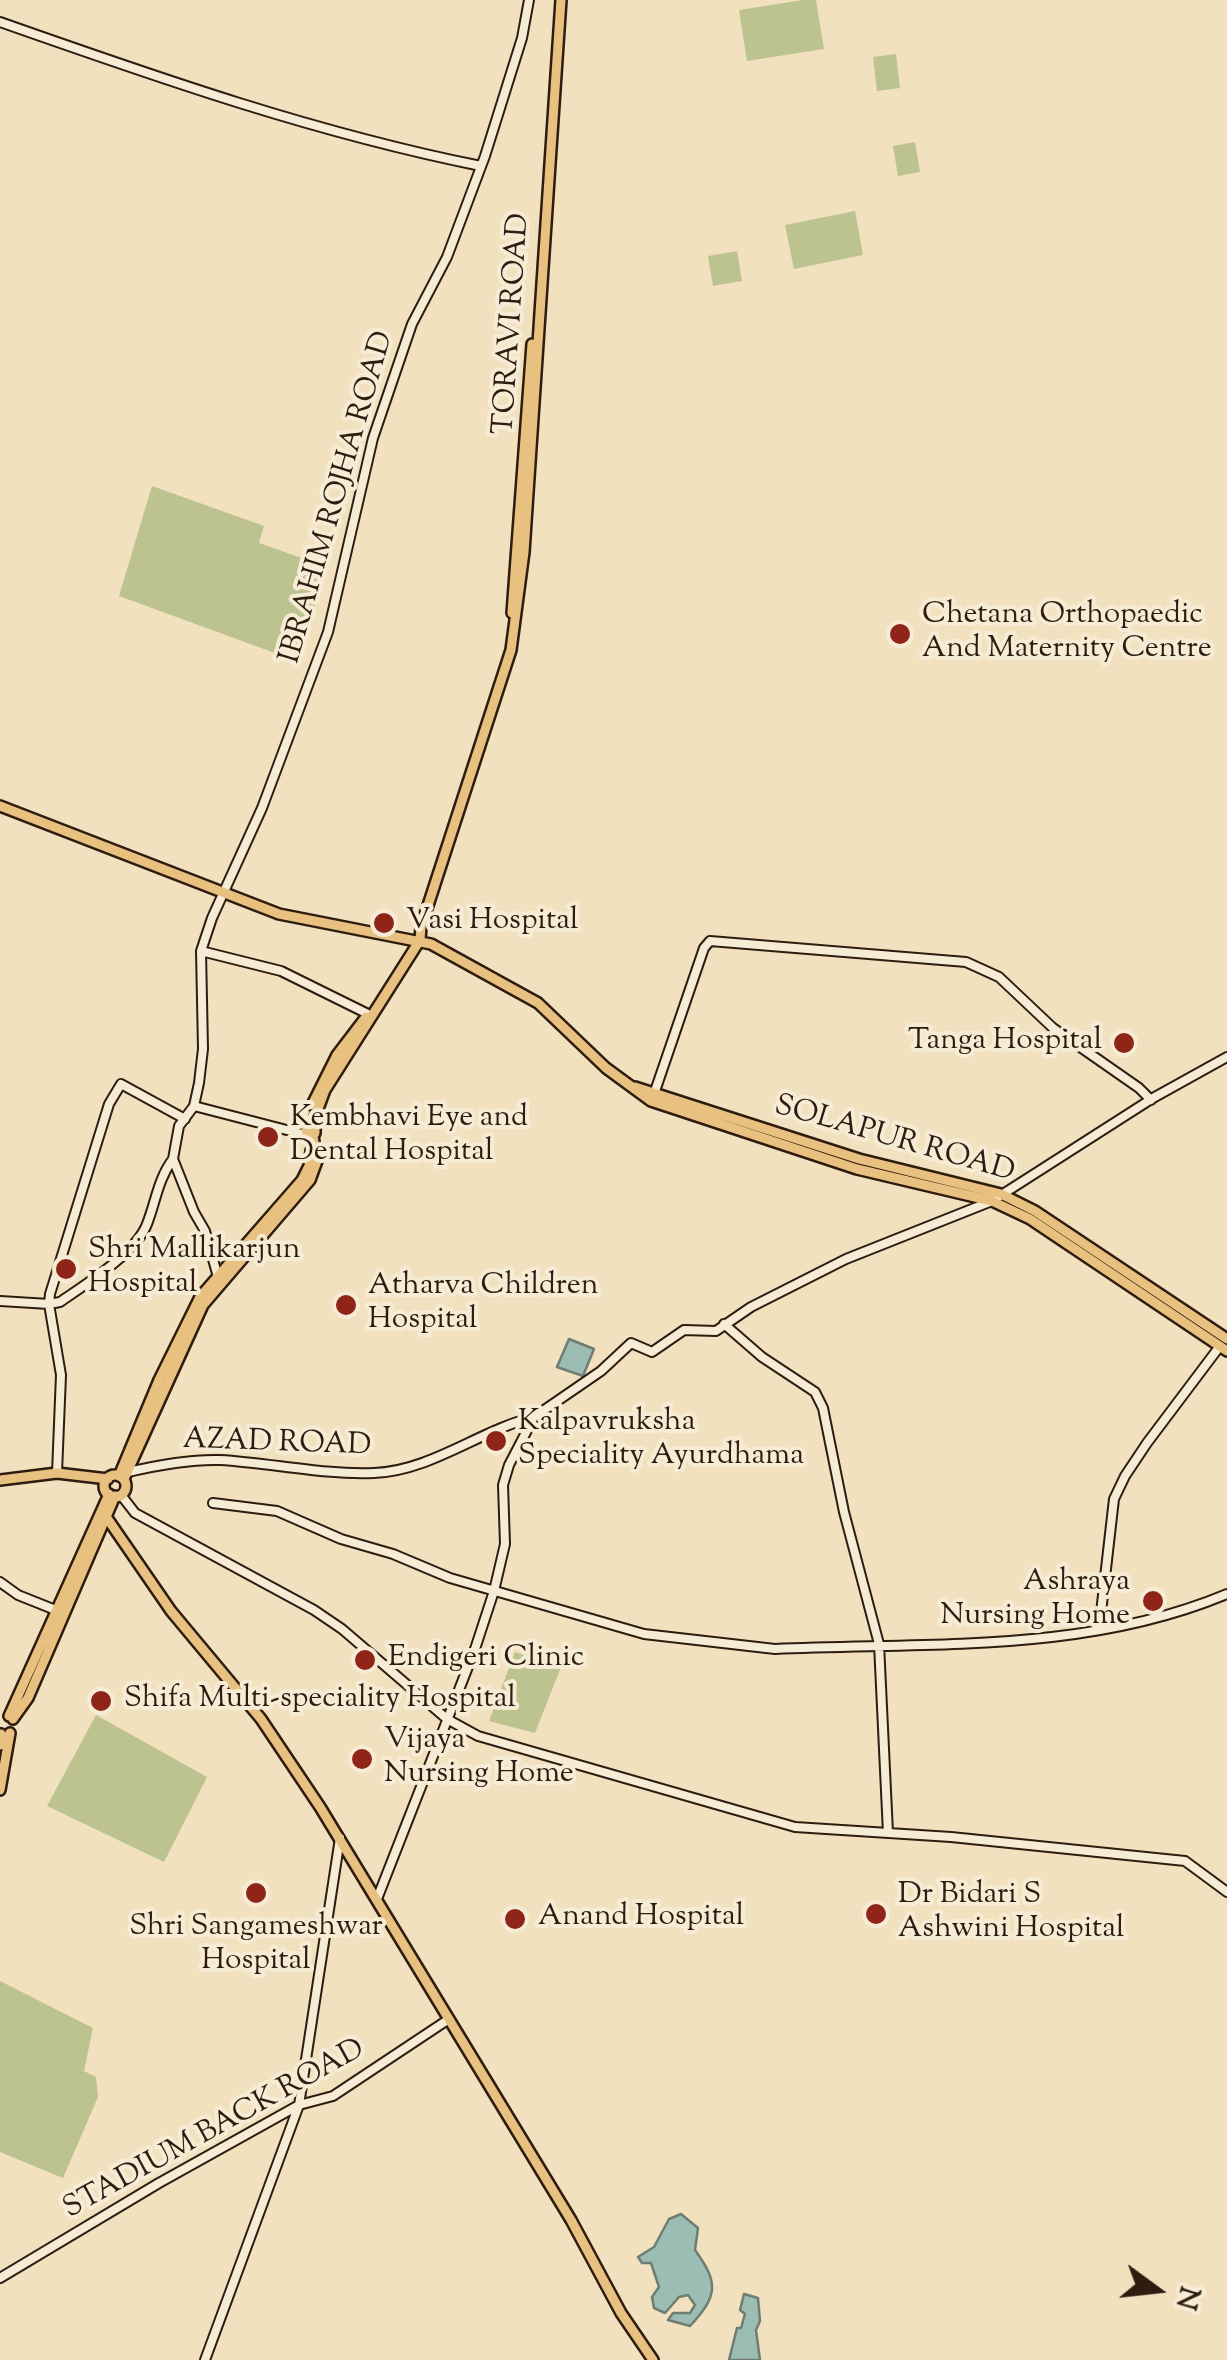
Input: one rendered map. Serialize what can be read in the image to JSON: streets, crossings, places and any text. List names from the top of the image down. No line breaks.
{"streets":{"main road":["TORAVI ROAD","SOLAPUR ROAD"],"street":["IBRAHIM ROJHA ROAD","AZAD ROAD","STADIUM BACK ROAD"]},"crossings":[["TORAVI ROAD","SOLAPUR ROAD"]],"places":["Chetana Orthopaedic And Maternity Centre","Vasi Hospital","Tanga Hospital","Kembhavi Eye and Dental Hospital","Shri Mallikarjun Hospital","Atharva Children Hospital","Kalpavruksha Speciality Ayurdhama","Ashraya Nursing Home","Endigeri Clinic","Shifa Multi-speciality Hospital","Vijaya Nursing Home","Shri Sangameshwar Hospital","Dr Bidari S Ashwini Hospital","Anand Hospital"],"north":"right"}
